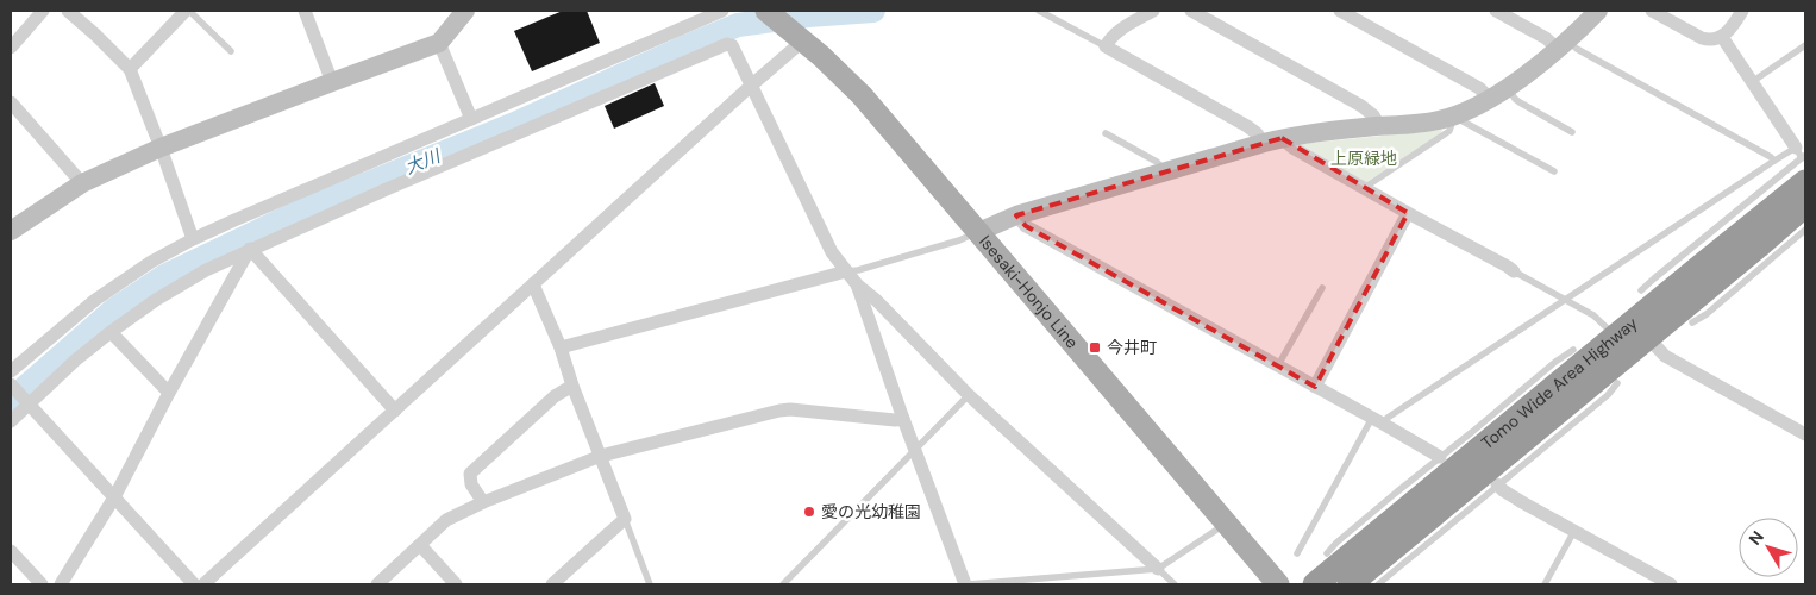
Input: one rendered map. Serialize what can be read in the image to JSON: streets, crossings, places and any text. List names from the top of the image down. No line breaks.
{"streets":{"highway":["Tomo Wide Area Highway"],"main road":["Isesaki-Honjo Line"]},"water":["大川"],"parks":["上原緑地"],"places":{"transit":["今井町"],"other":["愛の光幼稚園"]},"north":"top left"}
